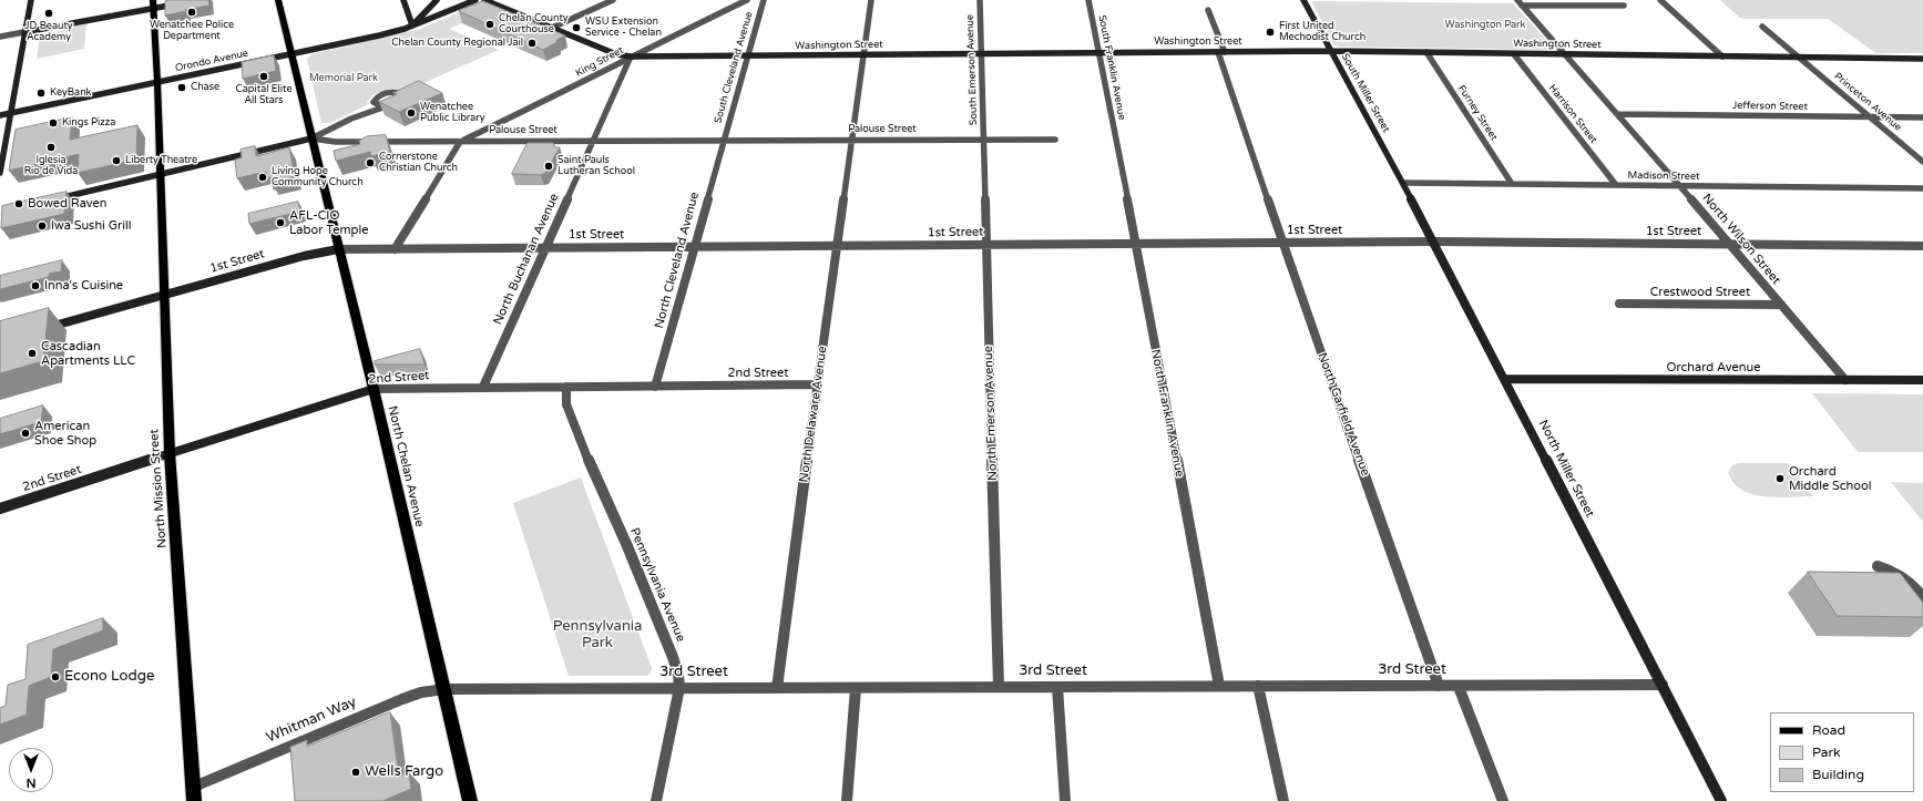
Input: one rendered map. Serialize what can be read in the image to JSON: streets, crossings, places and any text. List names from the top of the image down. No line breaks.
{"streets":{"main road":["North Chelan Avenue","North Mission Street"],"street":["Washington Street","Orondo Avenue","King Street","South Cleveland Avenue","South Franklin Avenue","South Emerson Avenue","South Miller Street","Princeton Avenue","Jefferson Street","Furney Street","Harrison Street","Palouse Street","Madison Street","1st Street","North Wilson Street","North Buchanan Avenue","North Cleveland Avenue","Crestwood Street","Orchard Avenue","2nd Street","North Emerson Avenue","North Franklin Avenue","North Delaware Avenue","North Garfield Avenue","North Miller Street","Pennsylvania Avenue","3rd Street","Whitman Way"]},"crossings":[["Washington Street","King Street"],["Washington Street","South Cleveland Avenue"],["Washington Street","South Franklin Avenue"],["Washington Street","South Emerson Avenue"],["Washington Street","South Miller Street"],["Washington Street","Princeton Avenue"],["Washington Street","Furney Street"],["Washington Street","Harrison Street"],["Washington Street","North Wilson Street"],["Washington Street","North Buchanan Avenue"],["Washington Street","North Delaware Avenue"],["Washington Street","North Garfield Avenue"],["Orondo Avenue","North Chelan Avenue"],["Orondo Avenue","North Mission Street"],["King Street","Palouse Street"],["King Street","North Buchanan Avenue"],["South Cleveland Avenue","Palouse Street"],["South Cleveland Avenue","North Cleveland Avenue"],["South Franklin Avenue","North Franklin Avenue"],["South Emerson Avenue","Palouse Street"],["South Emerson Avenue","North Emerson Avenue"],["South Miller Street","North Miller Street"],["Princeton Avenue","Jefferson Street"],["Jefferson Street","North Wilson Street"],["Furney Street","Madison Street"],["Harrison Street","Madison Street"],["Palouse Street","North Buchanan Avenue"],["Palouse Street","North Cleveland Avenue"],["Palouse Street","North Emerson Avenue"],["Palouse Street","North Delaware Avenue"],["Palouse Street","North Chelan Avenue"],["Palouse Street","North Mission Street"],["Madison Street","North Wilson Street"],["Madison Street","North Miller Street"],["1st Street","North Wilson Street"],["1st Street","North Buchanan Avenue"],["1st Street","North Cleveland Avenue"],["1st Street","North Emerson Avenue"],["1st Street","North Franklin Avenue"],["1st Street","North Delaware Avenue"],["1st Street","North Garfield Avenue"],["1st Street","North Chelan Avenue"],["1st Street","North Miller Street"],["1st Street","North Mission Street"],["North Wilson Street","Crestwood Street"],["North Wilson Street","Orchard Avenue"],["North Buchanan Avenue","2nd Street"],["North Cleveland Avenue","2nd Street"],["Orchard Avenue","North Miller Street"],["2nd Street","North Delaware Avenue"],["2nd Street","North Chelan Avenue"],["2nd Street","North Mission Street"],["2nd Street","Pennsylvania Avenue"],["North Emerson Avenue","3rd Street"],["North Franklin Avenue","3rd Street"],["North Delaware Avenue","3rd Street"],["North Garfield Avenue","3rd Street"],["North Chelan Avenue","3rd Street"],["North Chelan Avenue","Whitman Way"],["North Miller Street","3rd Street"],["North Mission Street","Whitman Way"],["Pennsylvania Avenue","3rd Street"],["3rd Street","Whitman Way"]],"parks":["Washington Park","Memorial Park","Pennsylvania Park"],"places":["Wenatchee Police Department","JD Beauty Academy","Chelan County Courthouse","WSU Extension Service - Chelan","First United Mechodist Church","Chelan County Regional Jail","Capital Elite All Stars","Chase","KeyBank","Wenatchee Public Library","Kings Pizza","Iglesia Rio de Vida","Liberty Theatre","Cornerstone Christian Church","Saint Pauls Lutheran School","Living Hope Community Church","Bowed Raven","AFL-CIO Labor Temple","Iwa Sushi Grill","Inna's Cuisine","Cascadian Apartments LLC","American Shoe Shop","Orchard Middle School","Econo Lodge","Wells Fargo"],"legend":["Road","Park","Building"],"north":"bottom"}
